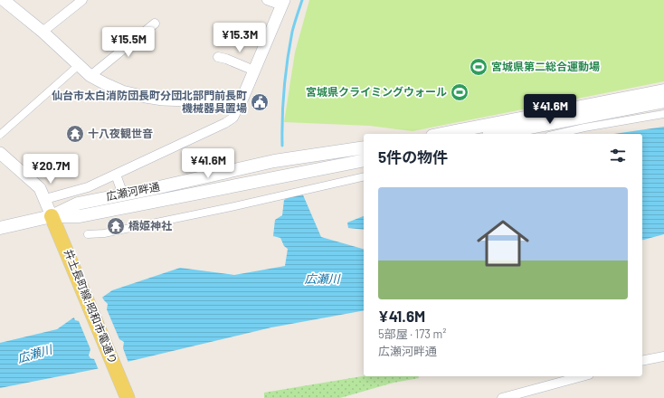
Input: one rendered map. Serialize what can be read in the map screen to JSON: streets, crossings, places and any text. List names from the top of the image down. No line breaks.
{"streets":{"main road":["広瀬河畔通","井土長町線;昭和市電通り"]},"crossings":[["広瀬河畔通","井土長町線;昭和市電通り"]],"water":["広瀬川"],"places":{"sports":["宮城県第二総合運動場","宮城県クライミングウォール"],"public building":["仙台市太白消防団長町分団北部門前長町 機械器具置場"],"temple":["十八夜観世音","橋姫神社"]},"page":{"price":["¥15.3M","¥15.5M","¥41.6M","¥41.6M","¥20.7M"],"heading":"5件の物件","list":[{"name":"¥41.6M","note":"5部屋 · 173 m² · 広瀬河畔通"}]}}
